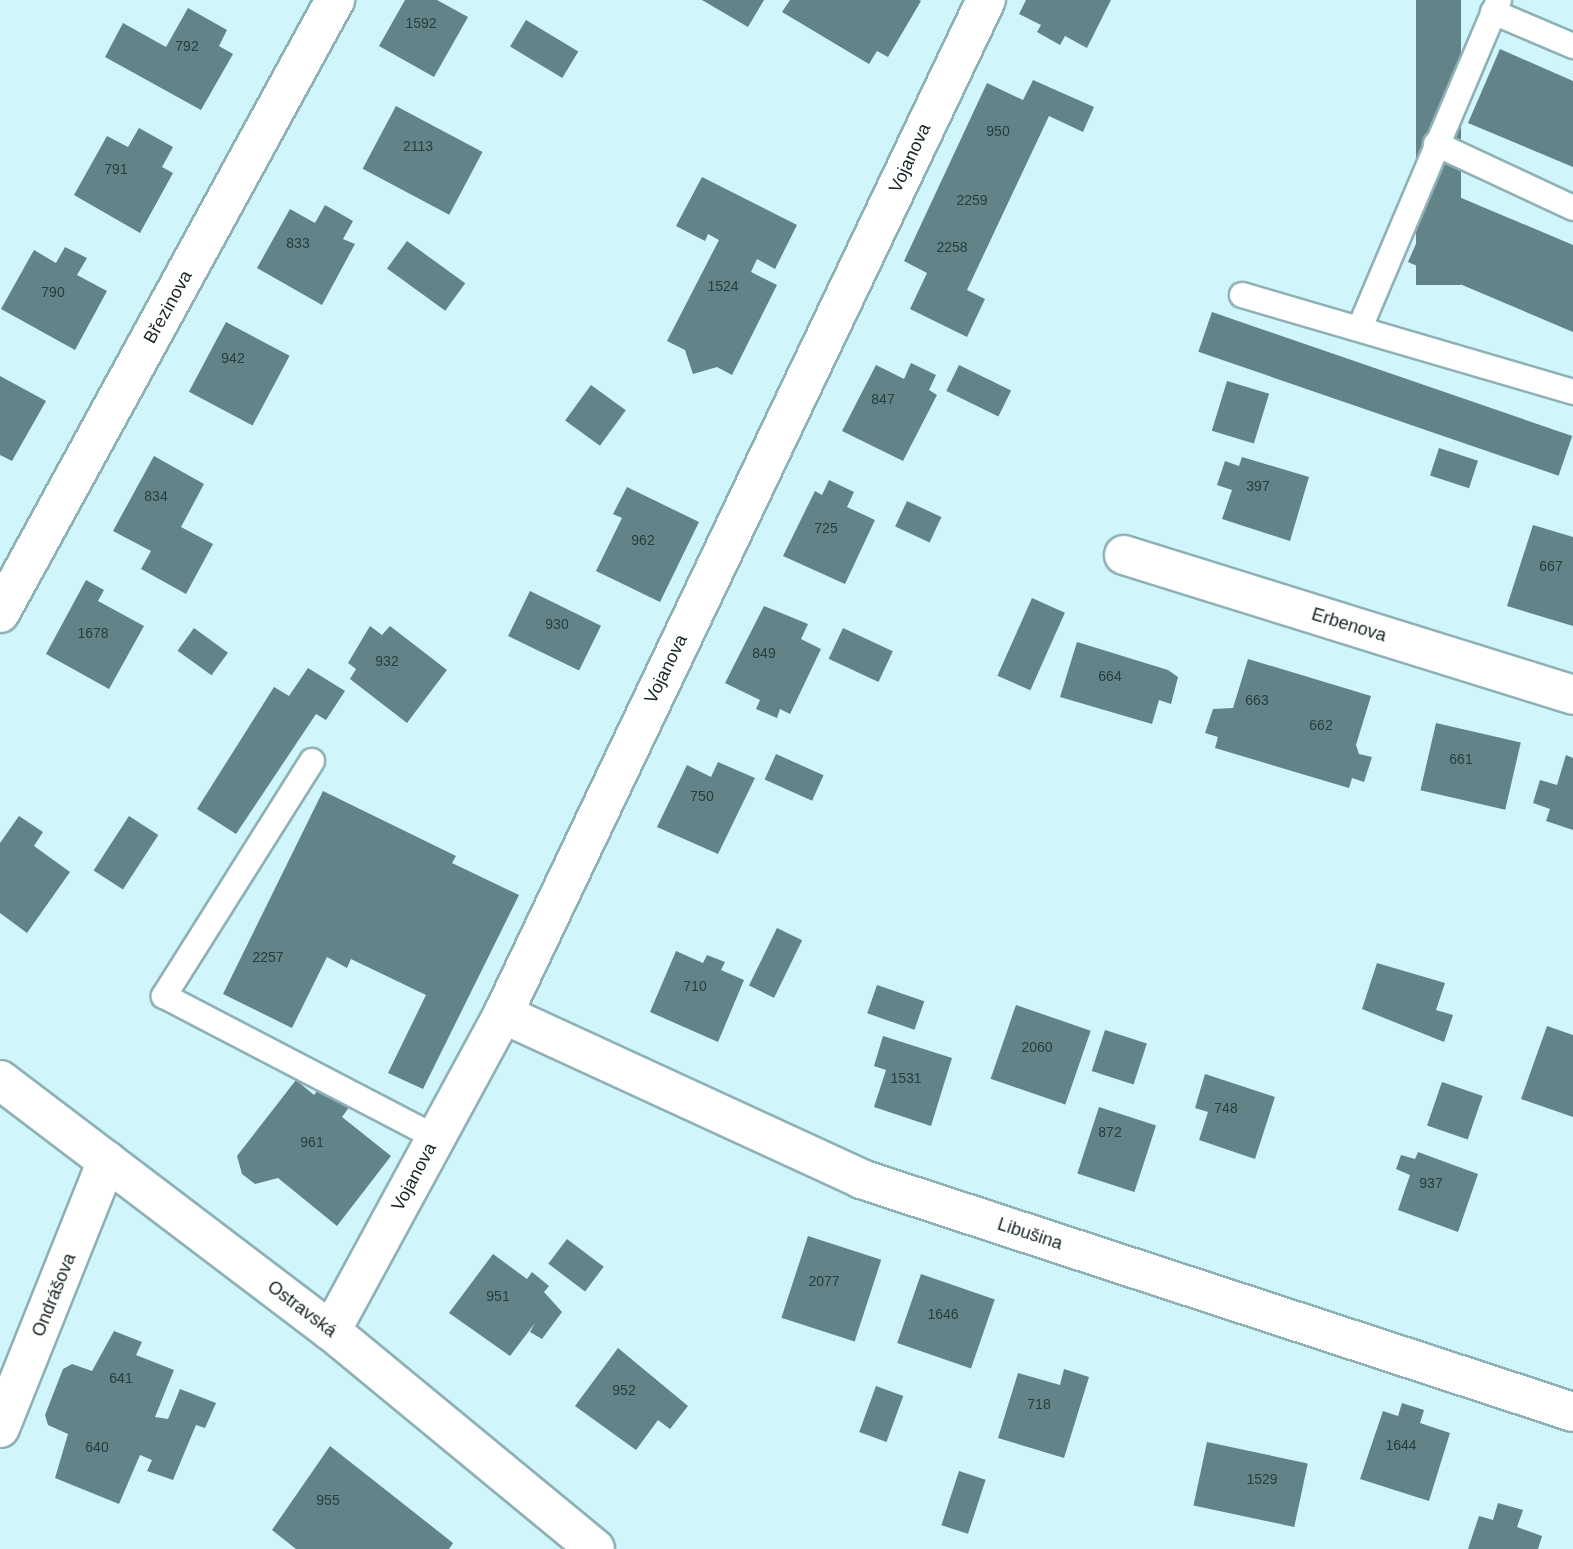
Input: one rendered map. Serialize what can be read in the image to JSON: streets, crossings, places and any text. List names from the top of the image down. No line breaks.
{"streets":{"street":["Vojanova","Březinova","Erbenova","Libušina","Ondrášova","Ostravská"]},"crossings":[["Vojanova","Libušina"],["Vojanova","Ostravská"],["Ondrášova","Ostravská"]],"house_numbers":["1592","792","950","2113","791","2259","833","2258","1524","790","942","847","397","834","725","962","667","930","1678","849","932","664","663","662","661","750","2257","710","2060","1531","748","872","961","937","2077","951","1646","641","952","718","1644","640","1529","955"]}
